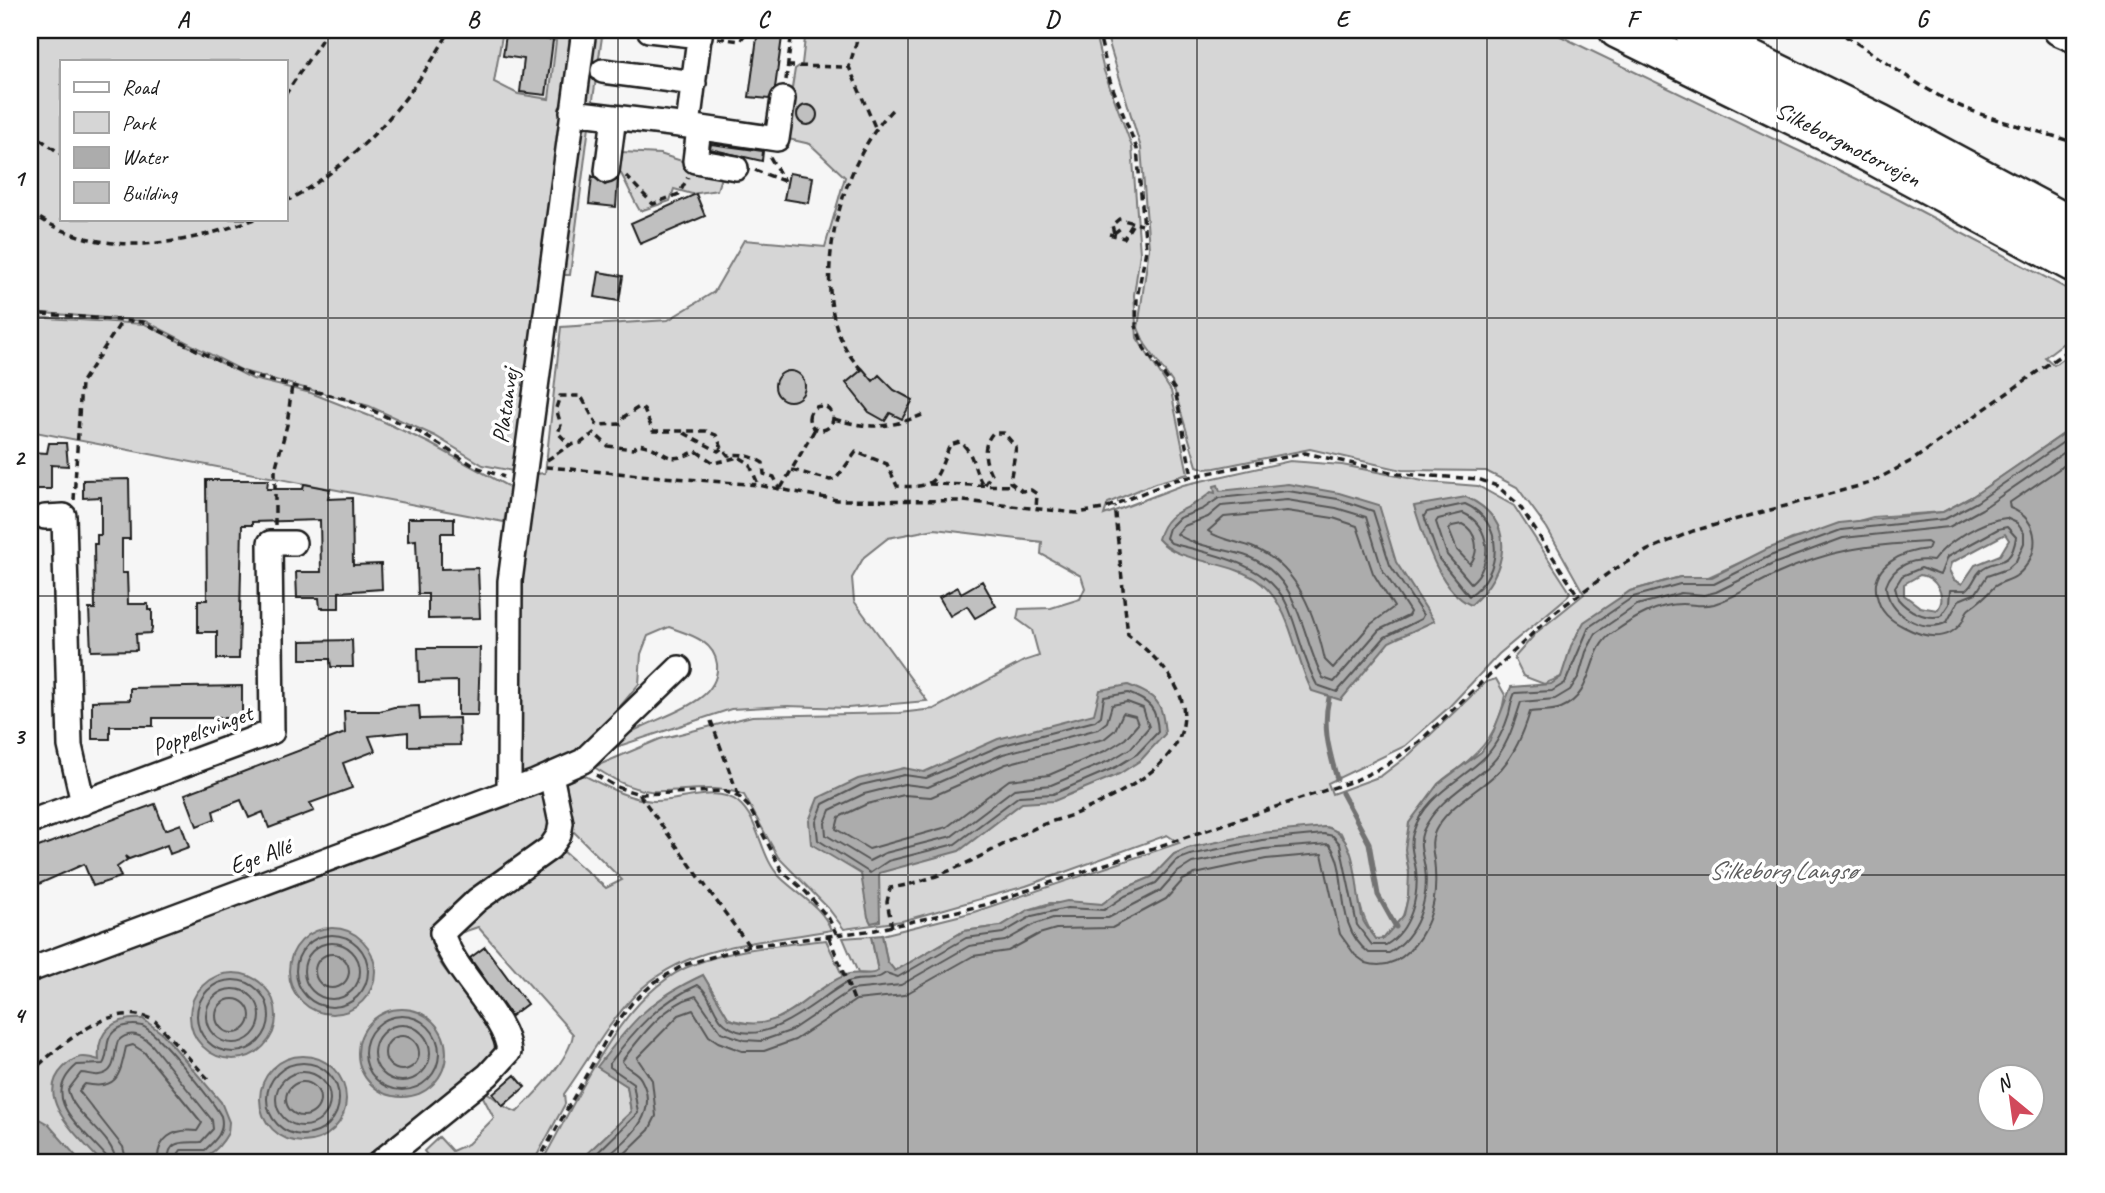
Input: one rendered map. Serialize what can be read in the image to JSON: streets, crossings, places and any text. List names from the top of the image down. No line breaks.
{"streets":{"highway":["Silkeborgmotorvejen"],"street":["Platanvej","Poppelsvinget","Ege Allé"]},"crossings":[["Platanvej","Ege Allé"]],"water":["Silkeborg Langsø"],"legend":["Road","Park","Water","Building"],"north":"top left","grid":{"columns":["A","B","C","D","E","F","G"],"rows":["1","2","3","4"]}}
